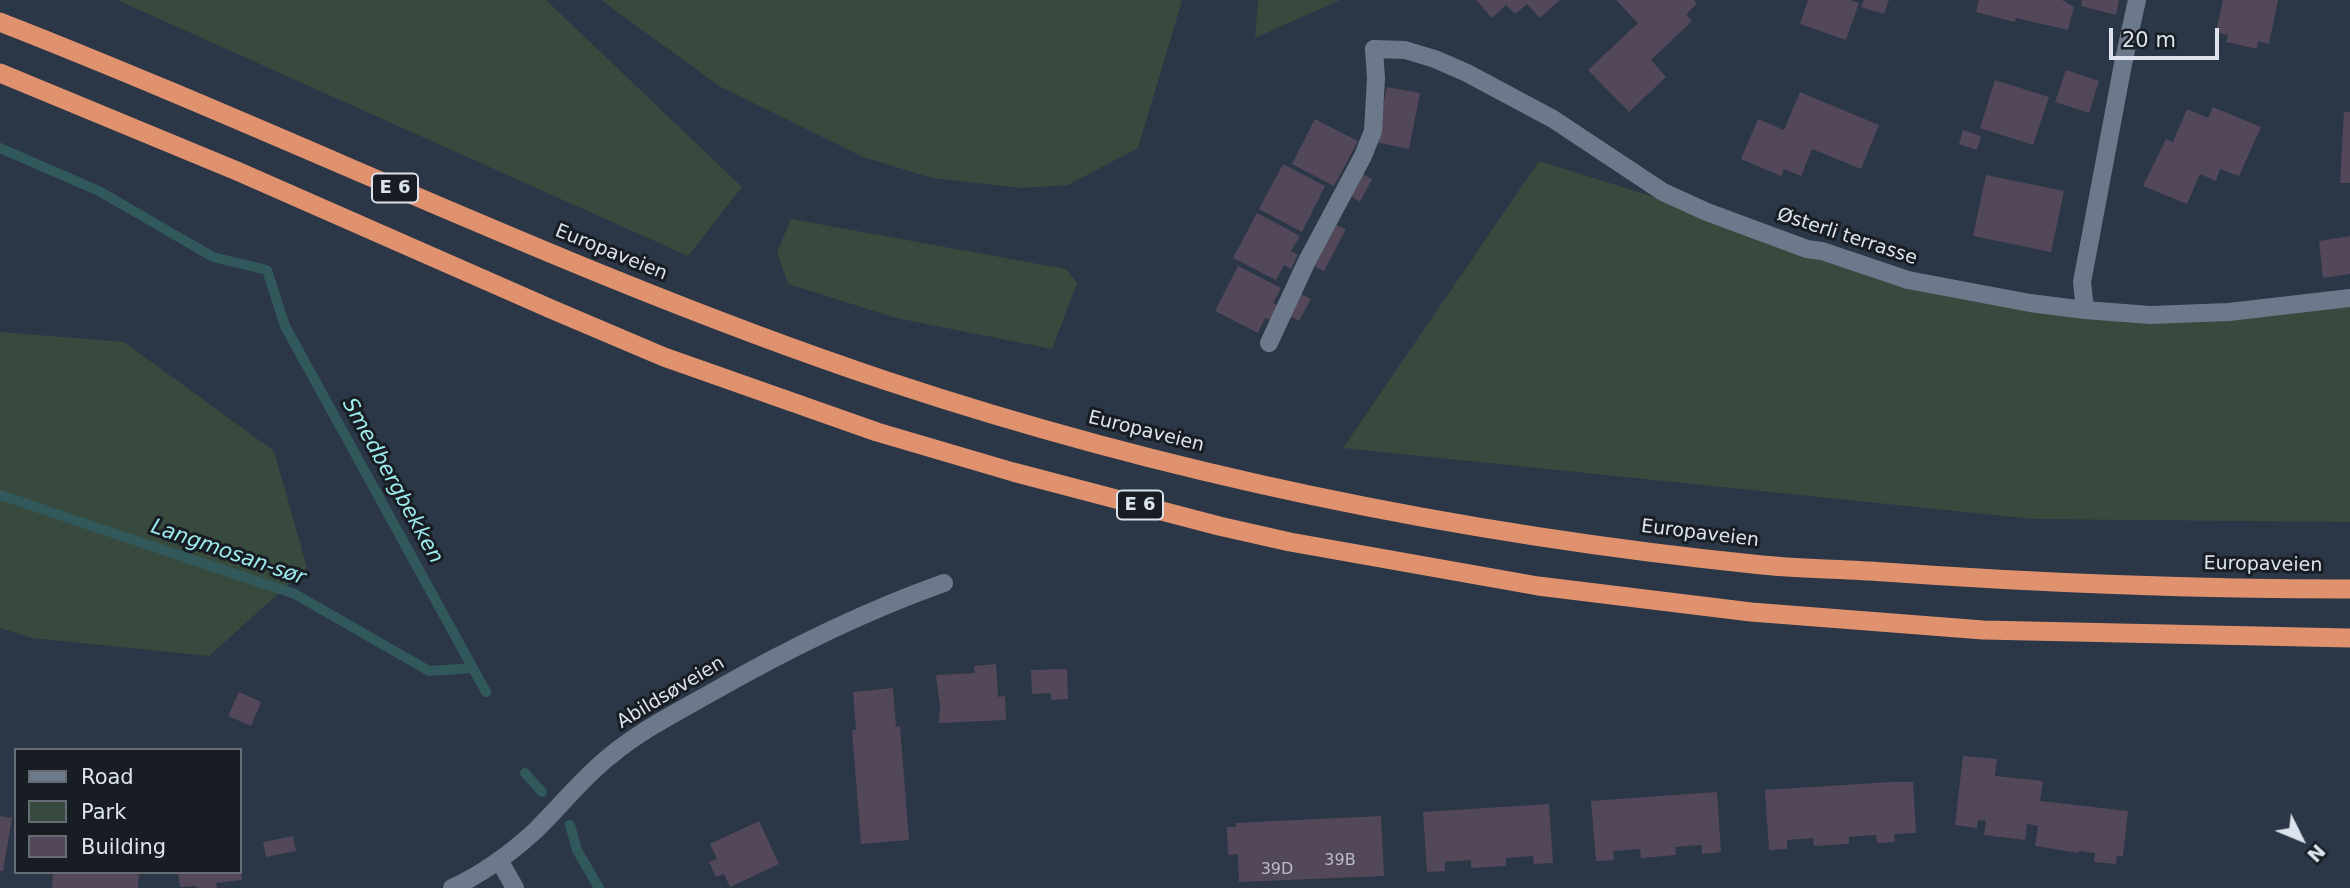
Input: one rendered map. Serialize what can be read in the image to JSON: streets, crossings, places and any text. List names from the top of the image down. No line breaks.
{"streets":{"highway":["E 6","Europaveien"],"street":["Østerli terrasse","Abildsøveien"]},"crossings":[["E 6","Europaveien"]],"water":["Smedbergbekken","Langmosan-sør"],"house_numbers":["39B","39D"],"legend":["Road","Park","Building"],"scale_bar":"20 m","north":"bottom right"}
